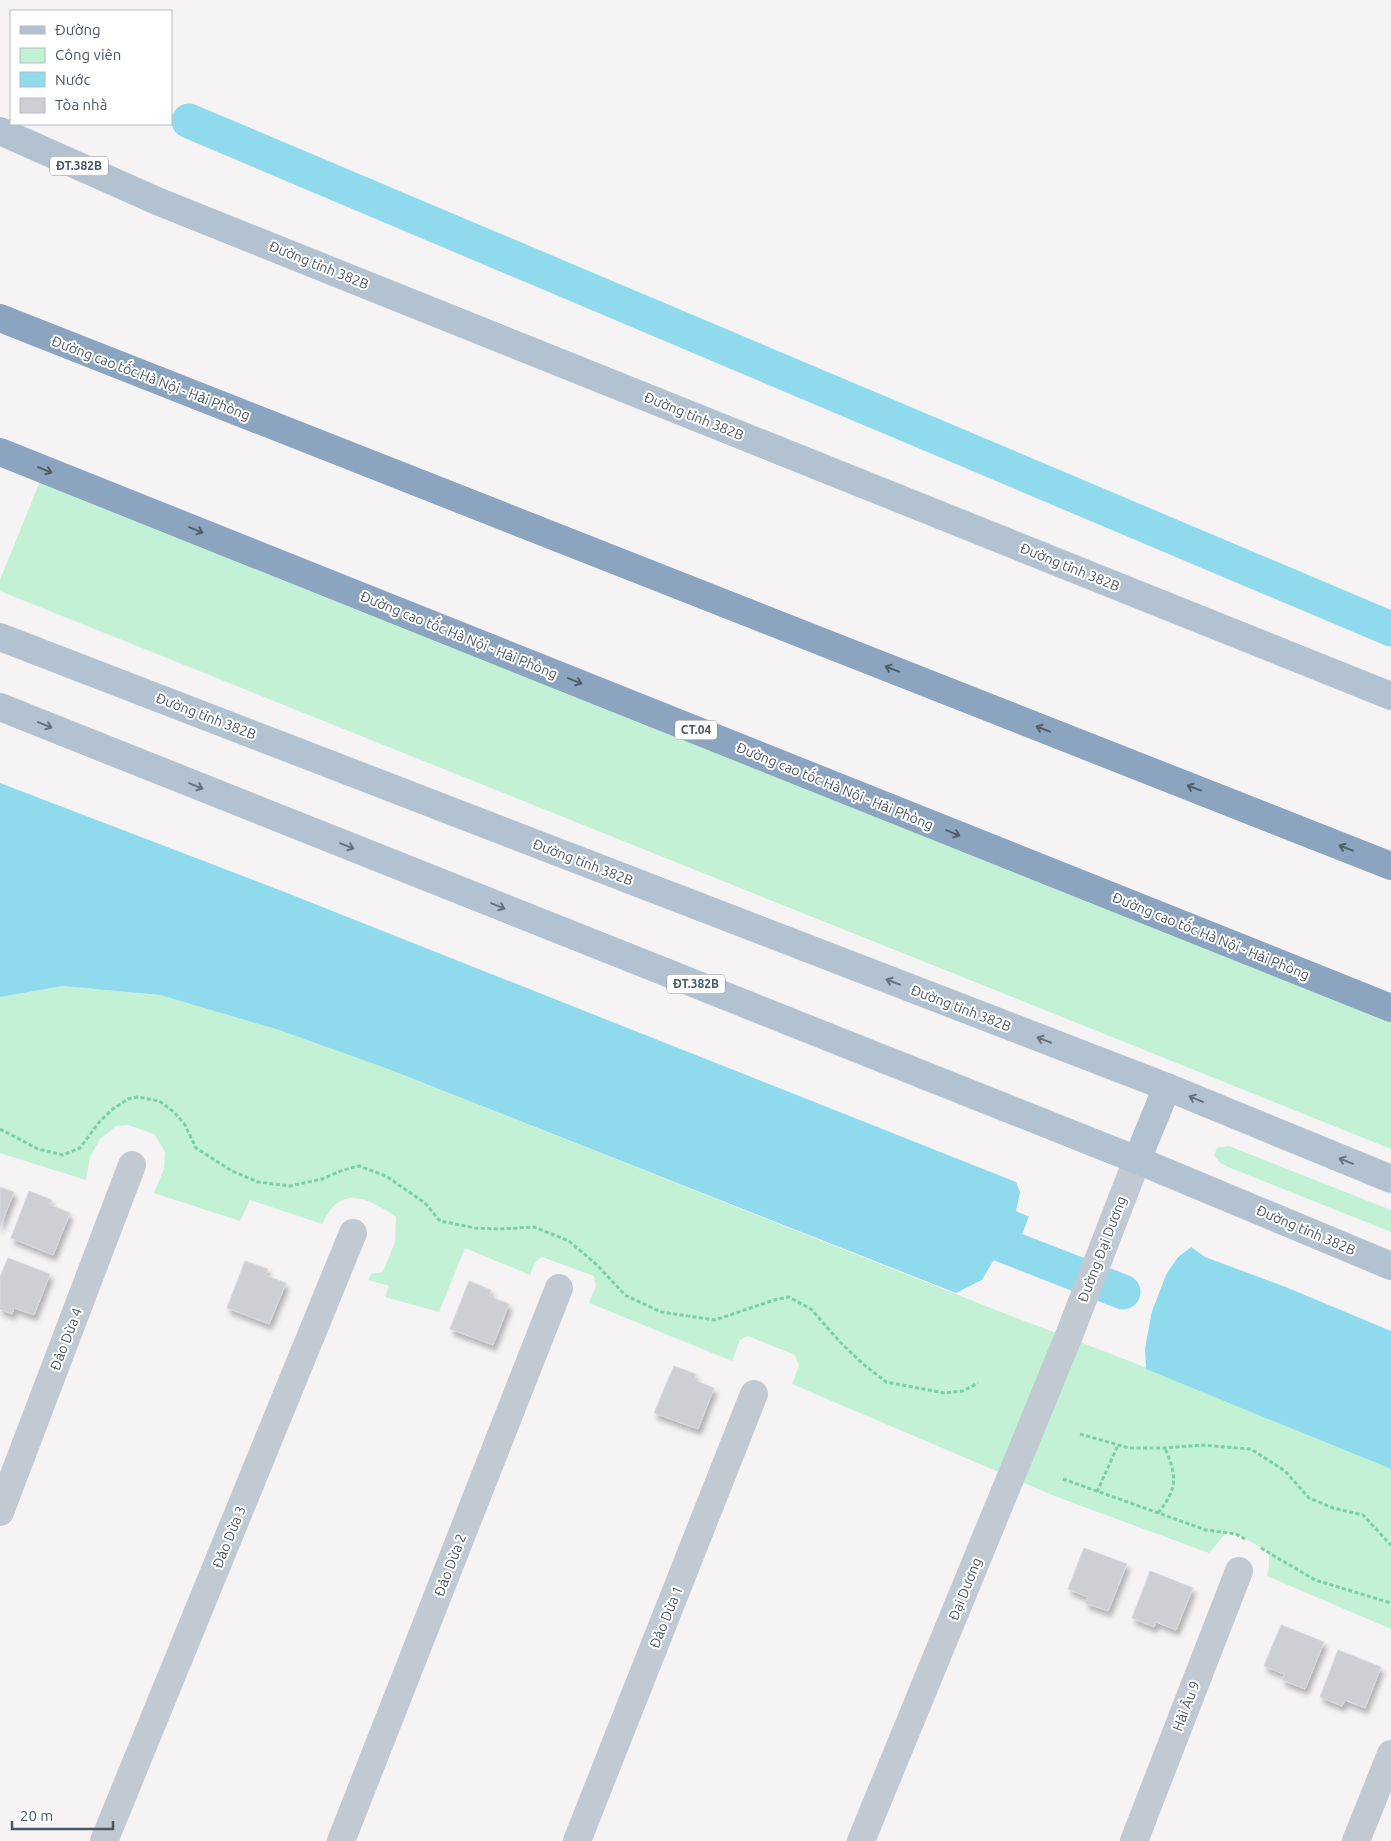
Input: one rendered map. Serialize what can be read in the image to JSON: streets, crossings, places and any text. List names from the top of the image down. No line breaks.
{"streets":{"highway":["Đường cao tốc Hà Nội - Hải Phòng","CT.04"],"main road":["ĐT.382B","Đường tỉnh 382B"],"street":["Đường Đại Dương","Đảo Dừa 4","Đảo Dừa 3","Đảo Dừa 2","Đại Dương","Đảo Dừa 1","Hải Âu 9"]},"crossings":[["Đường tỉnh 382B","Đường Đại Dương"],["Đường Đại Dương","Đại Dương"]],"legend":["Đường","Công viên","Nước","Tòa nhà"],"scale_bar":"20 m"}
